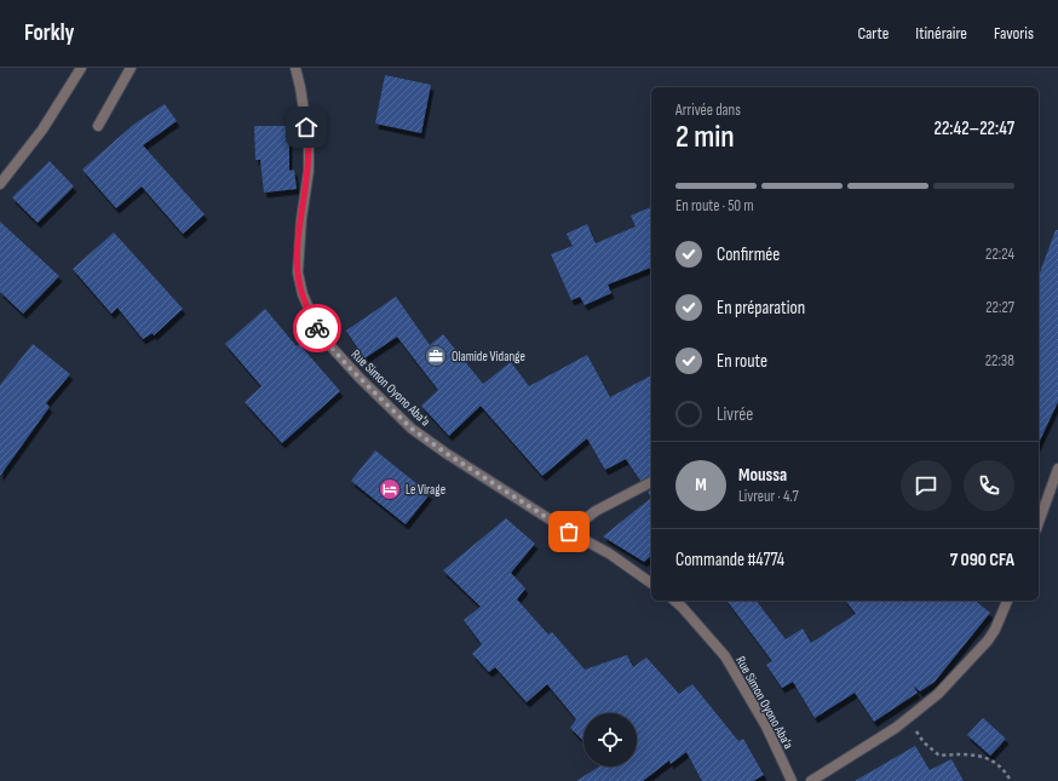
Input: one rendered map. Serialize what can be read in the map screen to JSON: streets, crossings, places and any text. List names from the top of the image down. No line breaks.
{"streets":{"street":["Rue Simon Oyono Aba'a"]},"places":{"office":["Olamide Vidange"],"hotel":["Le Virage"]},"page":{"header":"Forkly","nav":["Carte","Itinéraire","Favoris"],"heading":["2 min","Arrivée dans","22:42–22:47"],"panel":["Moussa","Livreur · 4.7","Commande #4774","7 090 CFA"],"bar":"En route · 50 m","list":[["Confirmée","22:24"],["En préparation","22:27"],["En route","22:38"],"Livrée"],"round":"M"}}
